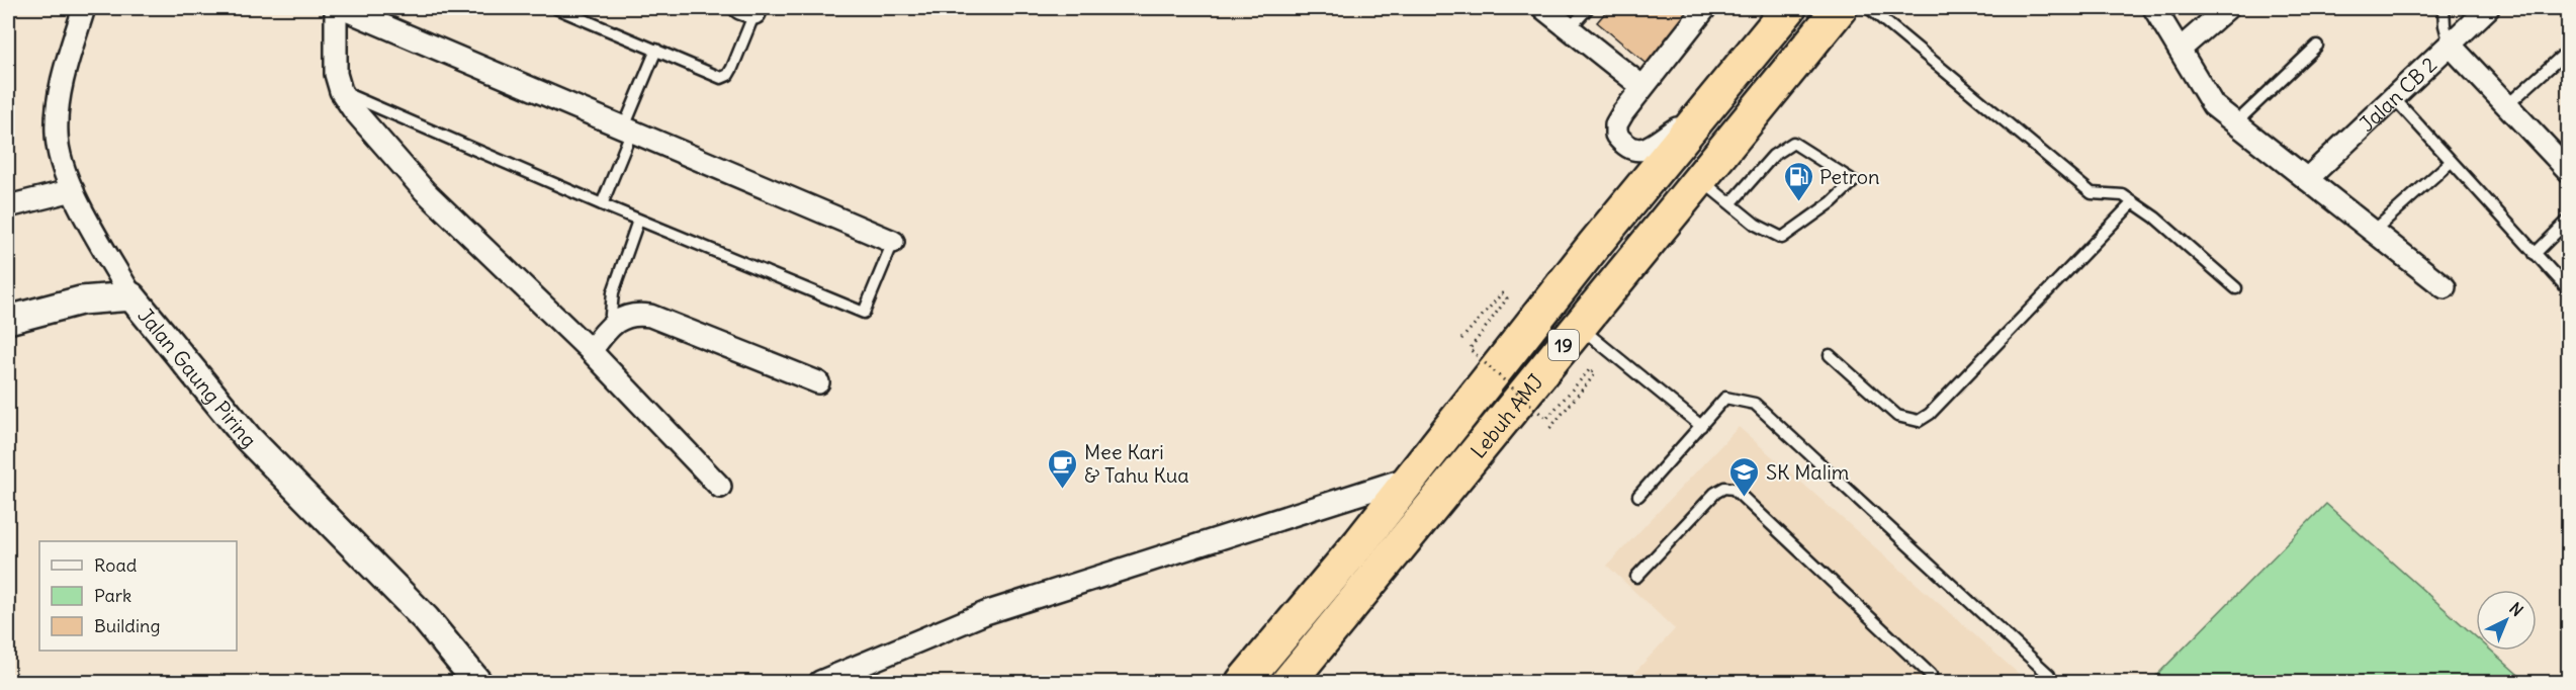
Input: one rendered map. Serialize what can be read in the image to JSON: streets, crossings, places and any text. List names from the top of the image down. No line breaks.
{"streets":{"highway":["19","Lebuh AMJ"],"street":["Jalan CB 2","Jalan Gaung Piring"]},"places":{"fuel station":["Petron"],"cafe":["Mee Kari & Tahu Kua"],"school or university":["SK Malim"]},"legend":["Road","Park","Building"],"north":"top right"}
